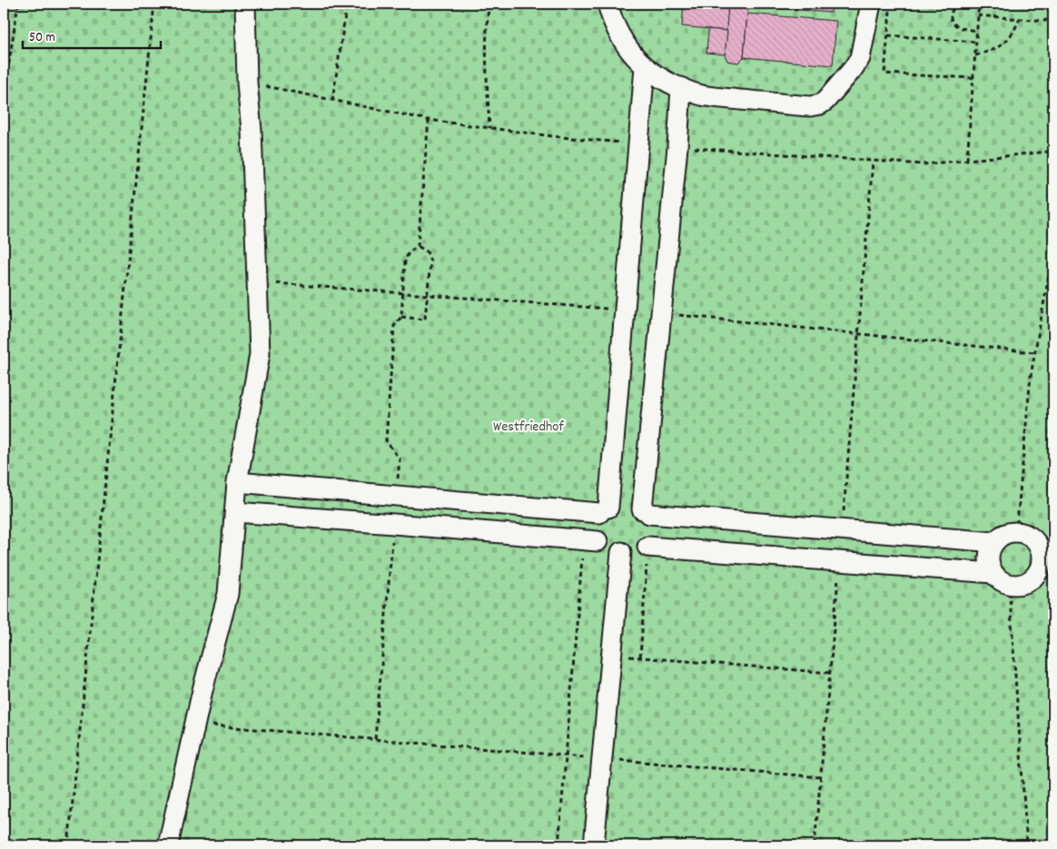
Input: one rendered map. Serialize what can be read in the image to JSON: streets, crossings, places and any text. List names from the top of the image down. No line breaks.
{"parks":["Westfriedhof"],"scale_bar":"50 m"}
